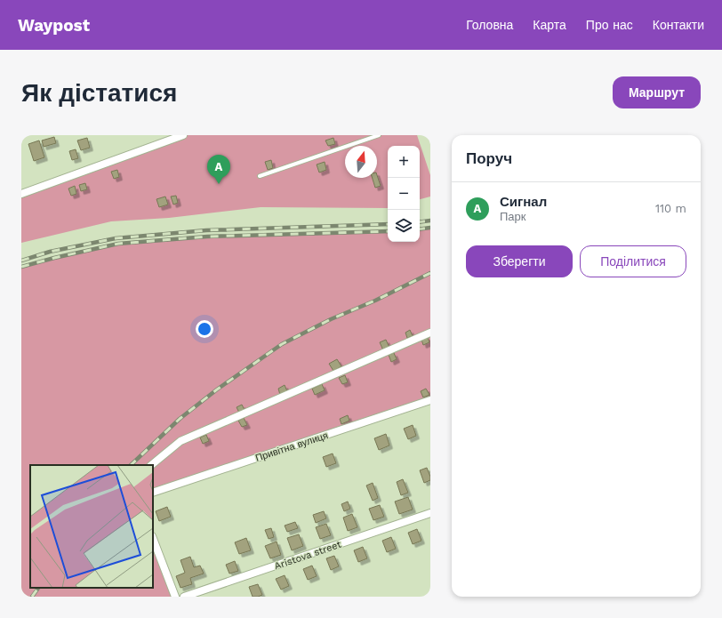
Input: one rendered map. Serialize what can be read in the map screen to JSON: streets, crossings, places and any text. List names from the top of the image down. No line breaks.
{"streets":{"street":["Привітна вулиця","Aristova street"]},"north":"top","page":{"header":"Waypost","nav":["Головна","Карта","Про нас","Контакти"],"buttons":["Маршрут",["Зберегти","Поділитися"]],"title":"Як дістатися","heading":"Поруч","map_buttons":["+","−"],"pins":"A","list":[{"mark":"A","name":"Сигнал","note":"Парк","value":"110 m"}]}}
